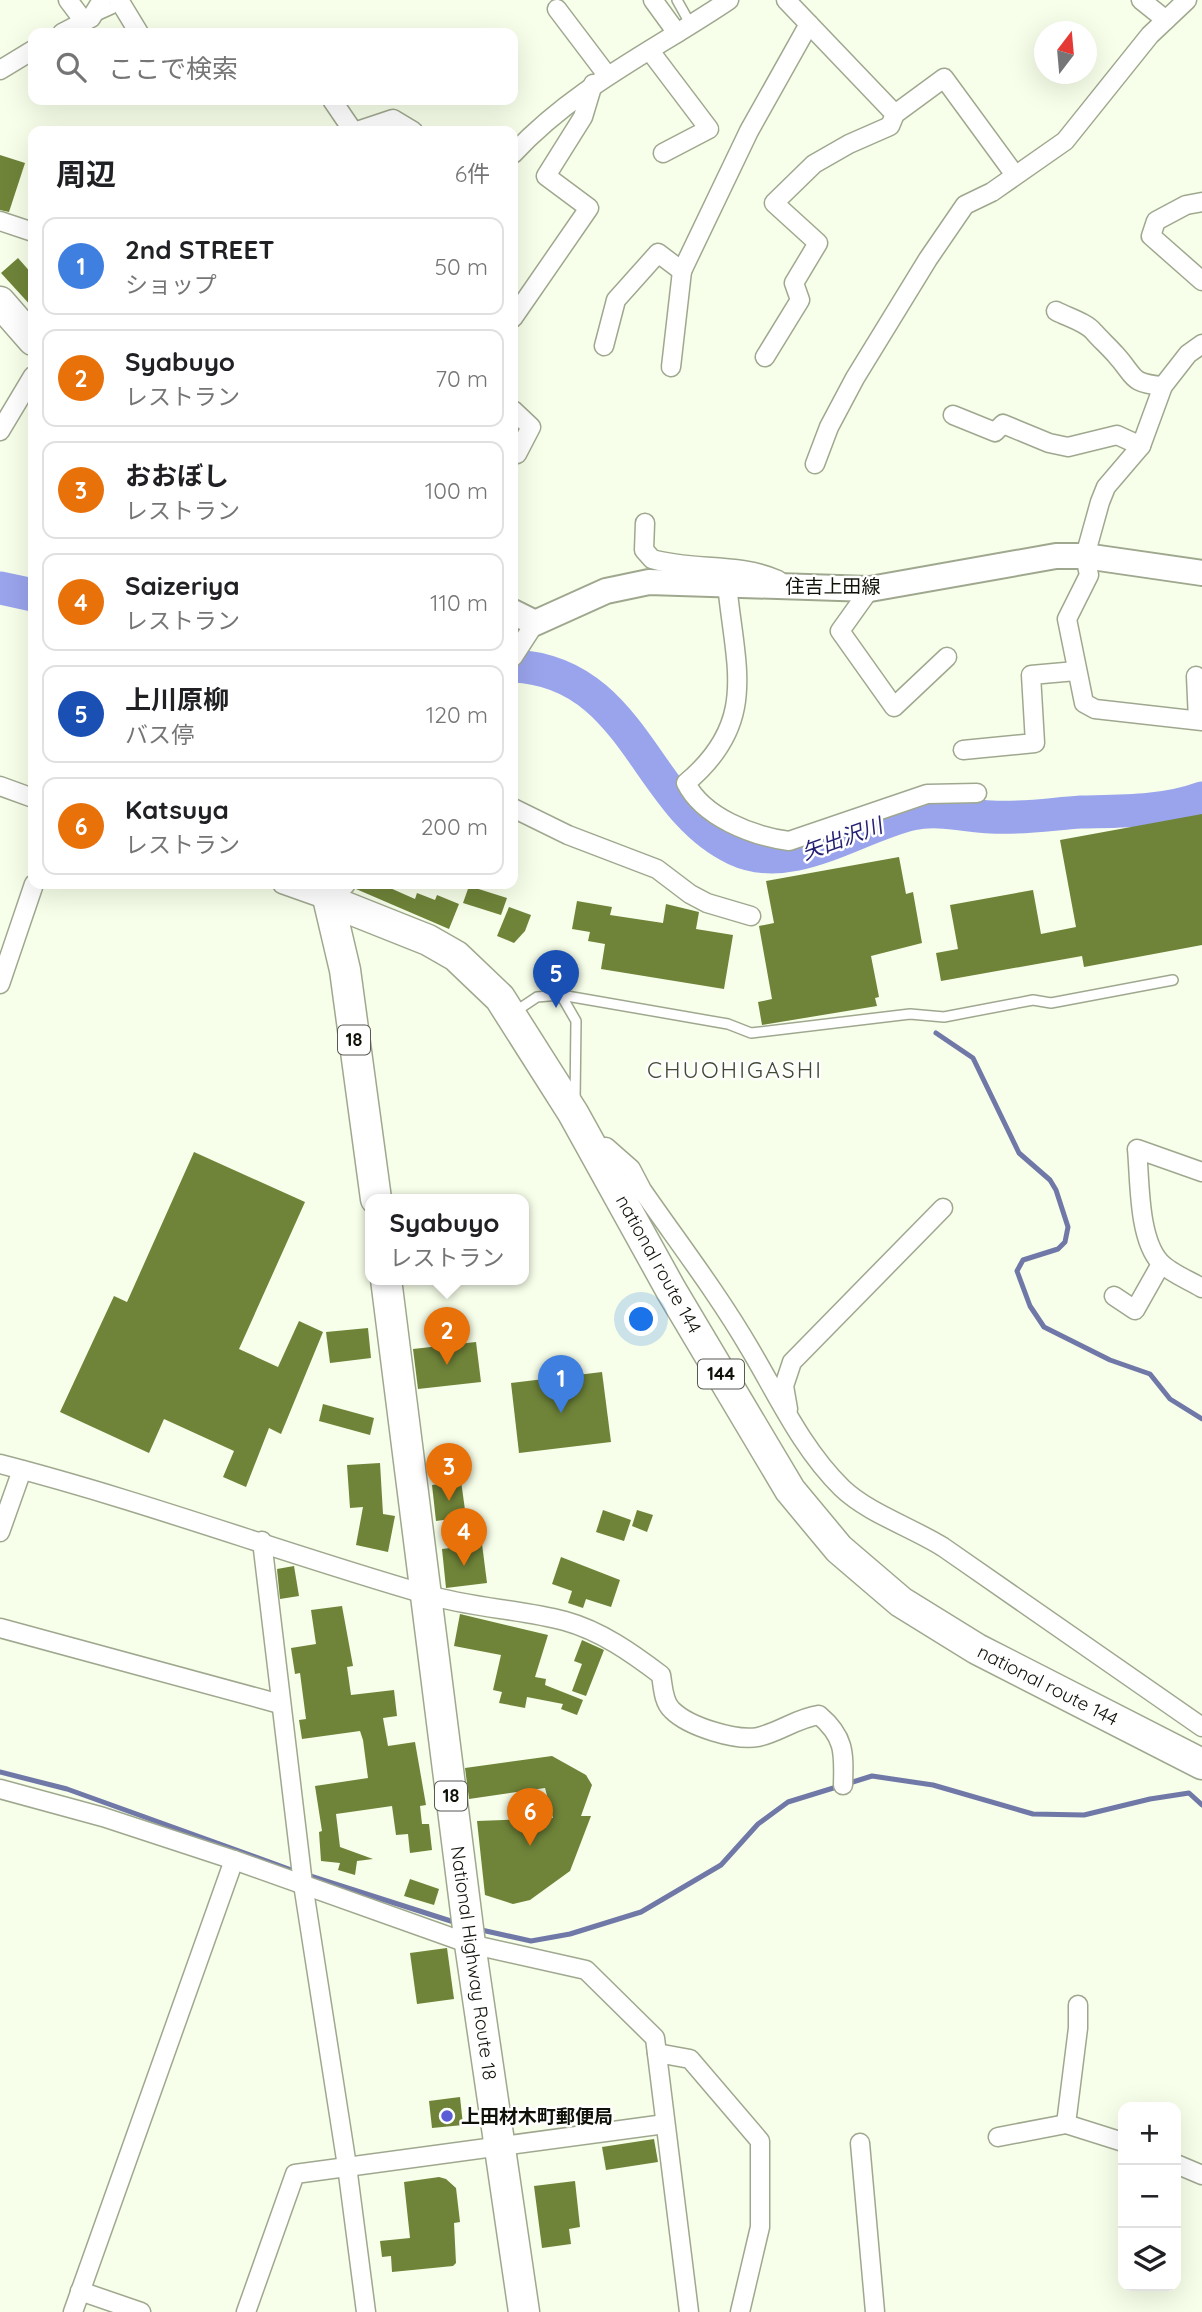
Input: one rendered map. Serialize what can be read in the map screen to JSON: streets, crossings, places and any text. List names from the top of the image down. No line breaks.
{"streets":{"highway":["18","national route 144","144","National Highway Route 18"],"main road":["住吉上田線"]},"crossings":[["18","national route 144"]],"districts":["CHUOHIGASHI"],"water":["矢出沢川"],"places":["上田材木町郵便局"],"north":"top","page":{"search":"ここで検索","heading":["周辺","6件"],"list":[{"mark":"1","name":"2nd STREET","note":"ショップ","value":"50 m"},{"mark":"2","name":"Syabuyo","note":"レストラン","value":"70 m"},{"mark":"3","name":"おおぼし","note":"レストラン","value":"100 m"},{"mark":"4","name":"Saizeriya","note":"レストラン","value":"110 m"},{"mark":"5","name":"上川原柳","note":"バス停","value":"120 m"},{"mark":"6","name":"Katsuya","note":"レストラン","value":"200 m"}],"pins":["5","2","1","3","4","6"],"popup":["Syabuyo","レストラン"],"map_buttons":["+","−"]}}
